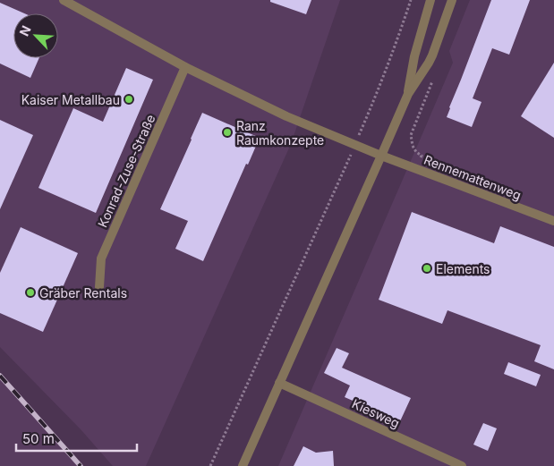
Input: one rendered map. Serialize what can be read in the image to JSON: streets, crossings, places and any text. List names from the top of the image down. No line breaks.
{"streets":{"street":["Konrad-Zuse-Straße","Rennemattenweg","Kiesweg"]},"places":["Kaiser Metallbau","Ranz Raumkonzepte","Elements","Gräber Rentals"],"scale_bar":"50 m","north":"top left"}
